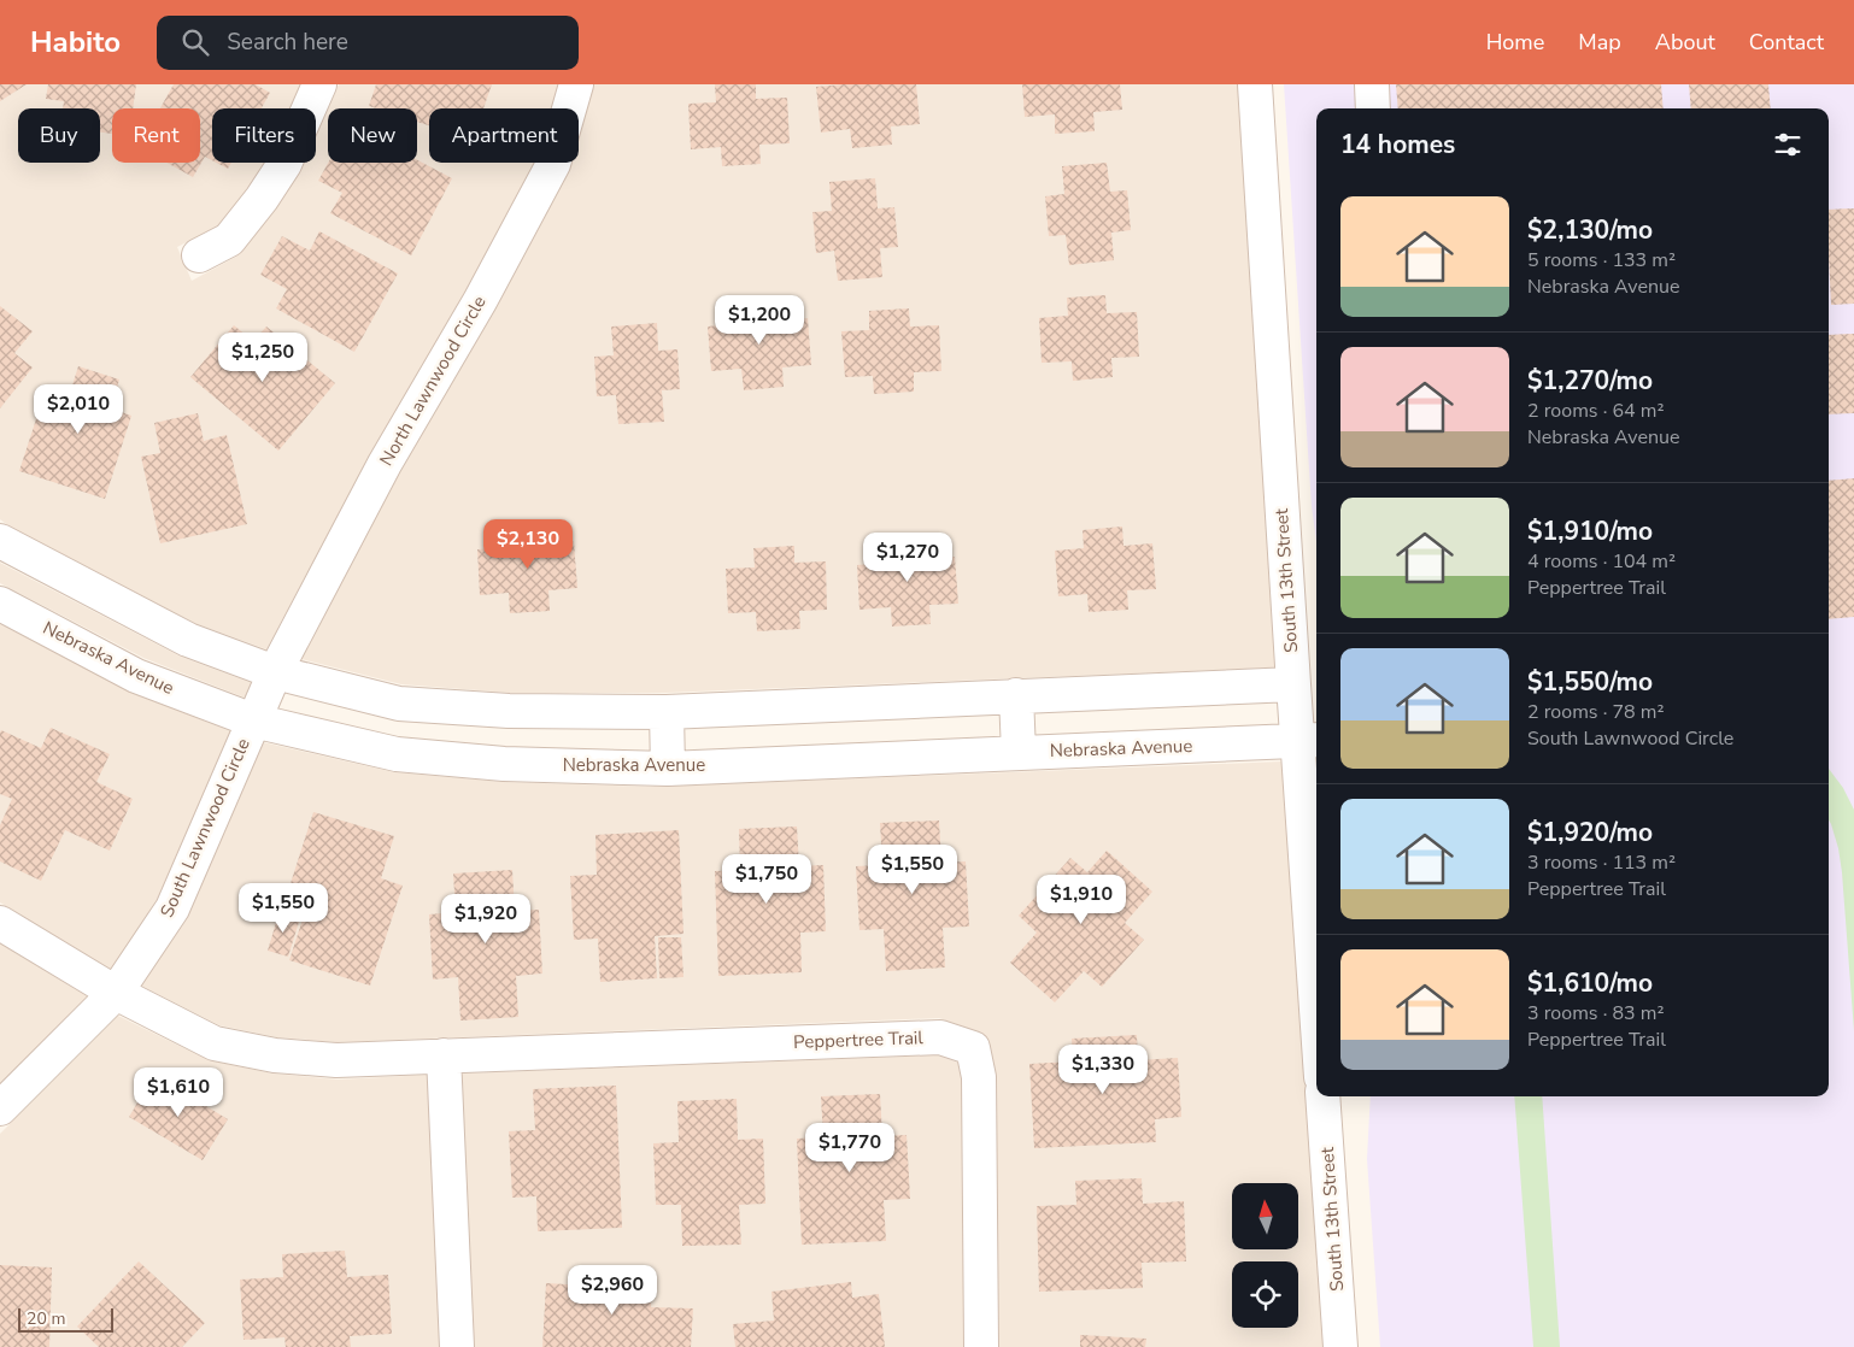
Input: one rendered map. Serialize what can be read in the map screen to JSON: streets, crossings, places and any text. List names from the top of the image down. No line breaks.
{"streets":{"street":["North Lawnwood Circle","South 13th Street","Nebraska Avenue","South Lawnwood Circle","Peppertree Trail"]},"crossings":[["North Lawnwood Circle","South Lawnwood Circle"],["South 13th Street","Nebraska Avenue"],["Nebraska Avenue","South Lawnwood Circle"],["South Lawnwood Circle","Peppertree Trail"]],"scale_bar":"20 m","north":"top","page":{"header":"Habito","search":"Search here","nav":["Home","Map","About","Contact"],"chip":["Buy","Rent","Filters","New","Apartment"],"heading":"14 homes","list":[{"name":"$2,130/mo","note":"5 rooms · 133 m² · Nebraska Avenue"},{"name":"$1,270/mo","note":"2 rooms · 64 m² · Nebraska Avenue"},{"name":"$1,910/mo","note":"4 rooms · 104 m² · Peppertree Trail"},{"name":"$1,550/mo","note":"2 rooms · 78 m² · South Lawnwood Circle"},{"name":"$1,920/mo","note":"3 rooms · 113 m² · Peppertree Trail"},{"name":"$1,610/mo","note":"3 rooms · 83 m² · Peppertree Trail"}],"price":["$1,200","$1,250","$2,010","$2,130","$1,270","$1,550","$1,750","$1,910","$1,550","$1,920","$1,330","$1,610","$1,770","$2,960"],"scale":"20 m"}}
